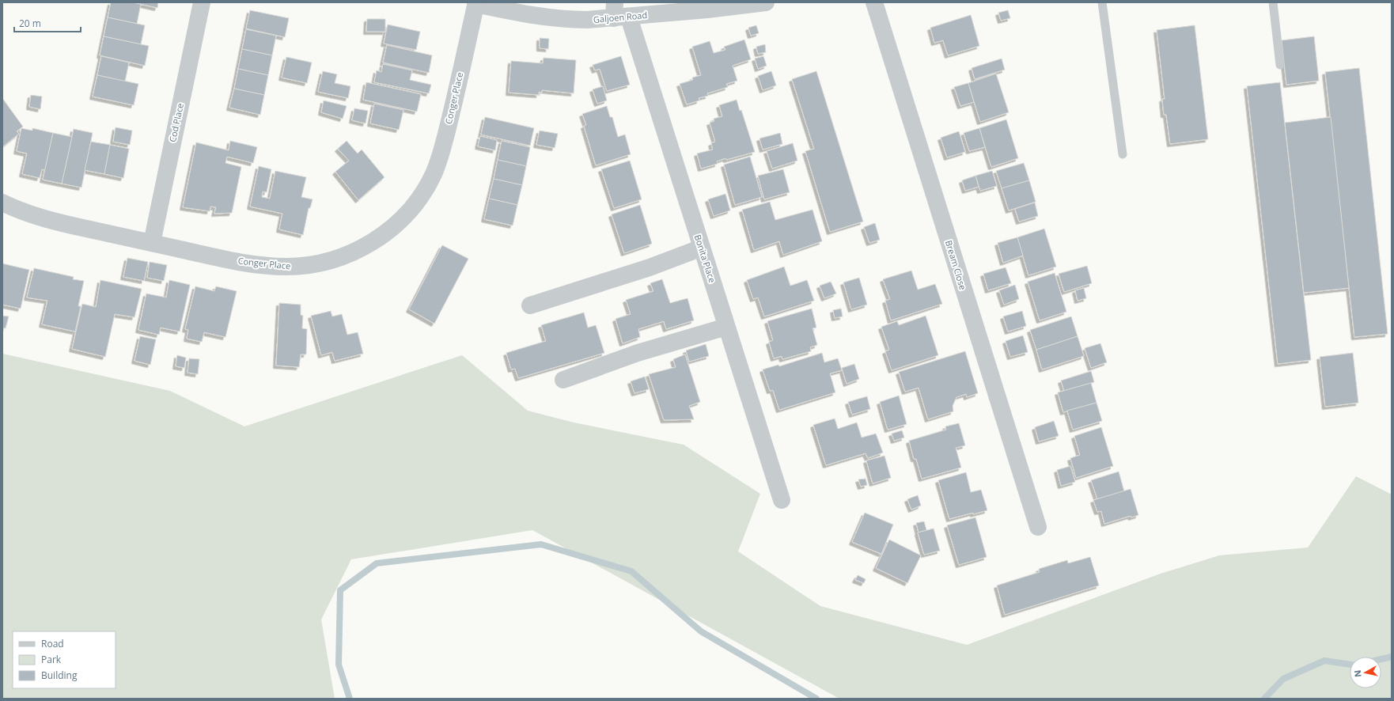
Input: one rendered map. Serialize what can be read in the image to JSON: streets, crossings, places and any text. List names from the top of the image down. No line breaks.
{"streets":{"street":["Galjoen Road","Conger Place","Cod Place","Bonita Place","Bream Close"]},"crossings":[["Galjoen Road","Conger Place"],["Galjoen Road","Bonita Place"],["Conger Place","Cod Place"]],"legend":["Road","Park","Building"],"scale_bar":"20 m","north":"left"}
